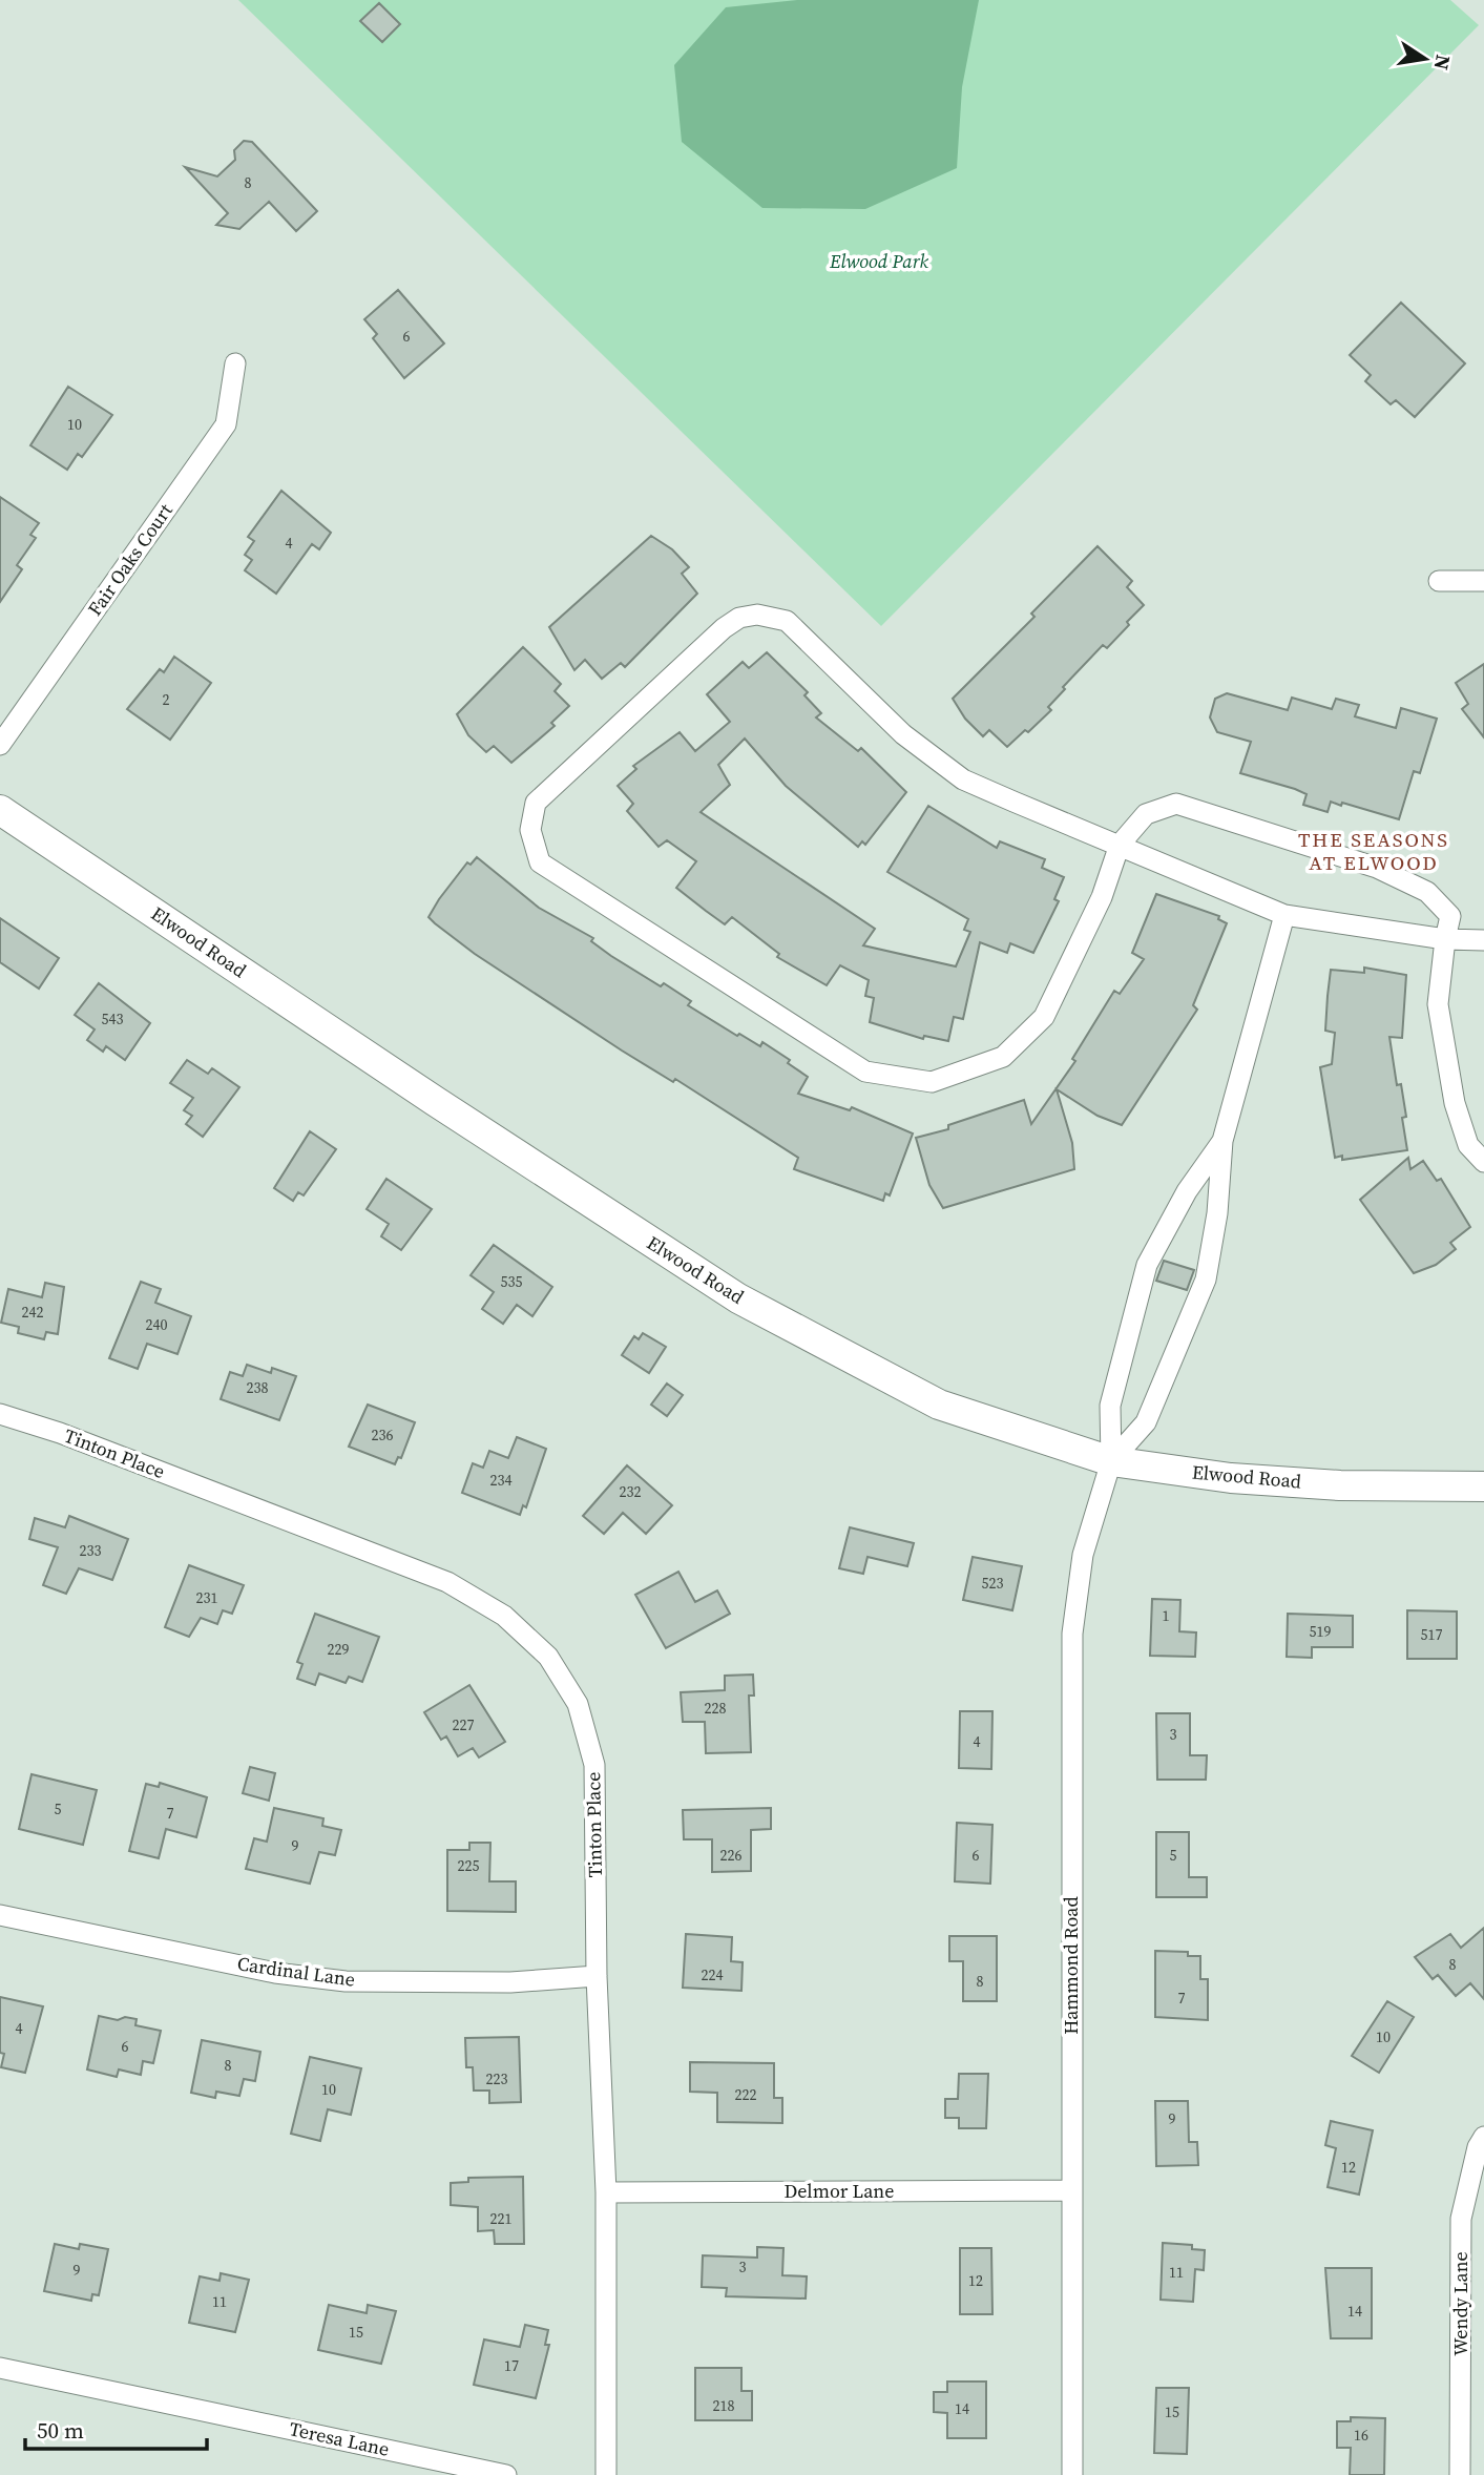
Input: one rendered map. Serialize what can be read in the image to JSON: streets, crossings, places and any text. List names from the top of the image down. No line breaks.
{"streets":{"main road":["Elwood Road"],"street":["Fair Oaks Court","Tinton Place","Hammond Road","Cardinal Lane","Delmor Lane","Wendy Lane","Teresa Lane"]},"crossings":[["Elwood Road","Hammond Road"],["Tinton Place","Cardinal Lane"],["Tinton Place","Delmor Lane"],["Hammond Road","Delmor Lane"]],"districts":["THE SEASONS AT ELWOOD"],"parks":["Elwood Park"],"house_numbers":["8","6","10","4","2","543","535","242","240","238","236","234","232","233","523","231","1","519","517","229","228","227","3","4","5","7","9","226","6","5","225","8","224","8","7","4","10","6","8","223","10","222","9","12","221","3","9","11","12","11","14","15","17","218","14","15","16"],"scale_bar":"50 m","north":"right"}
